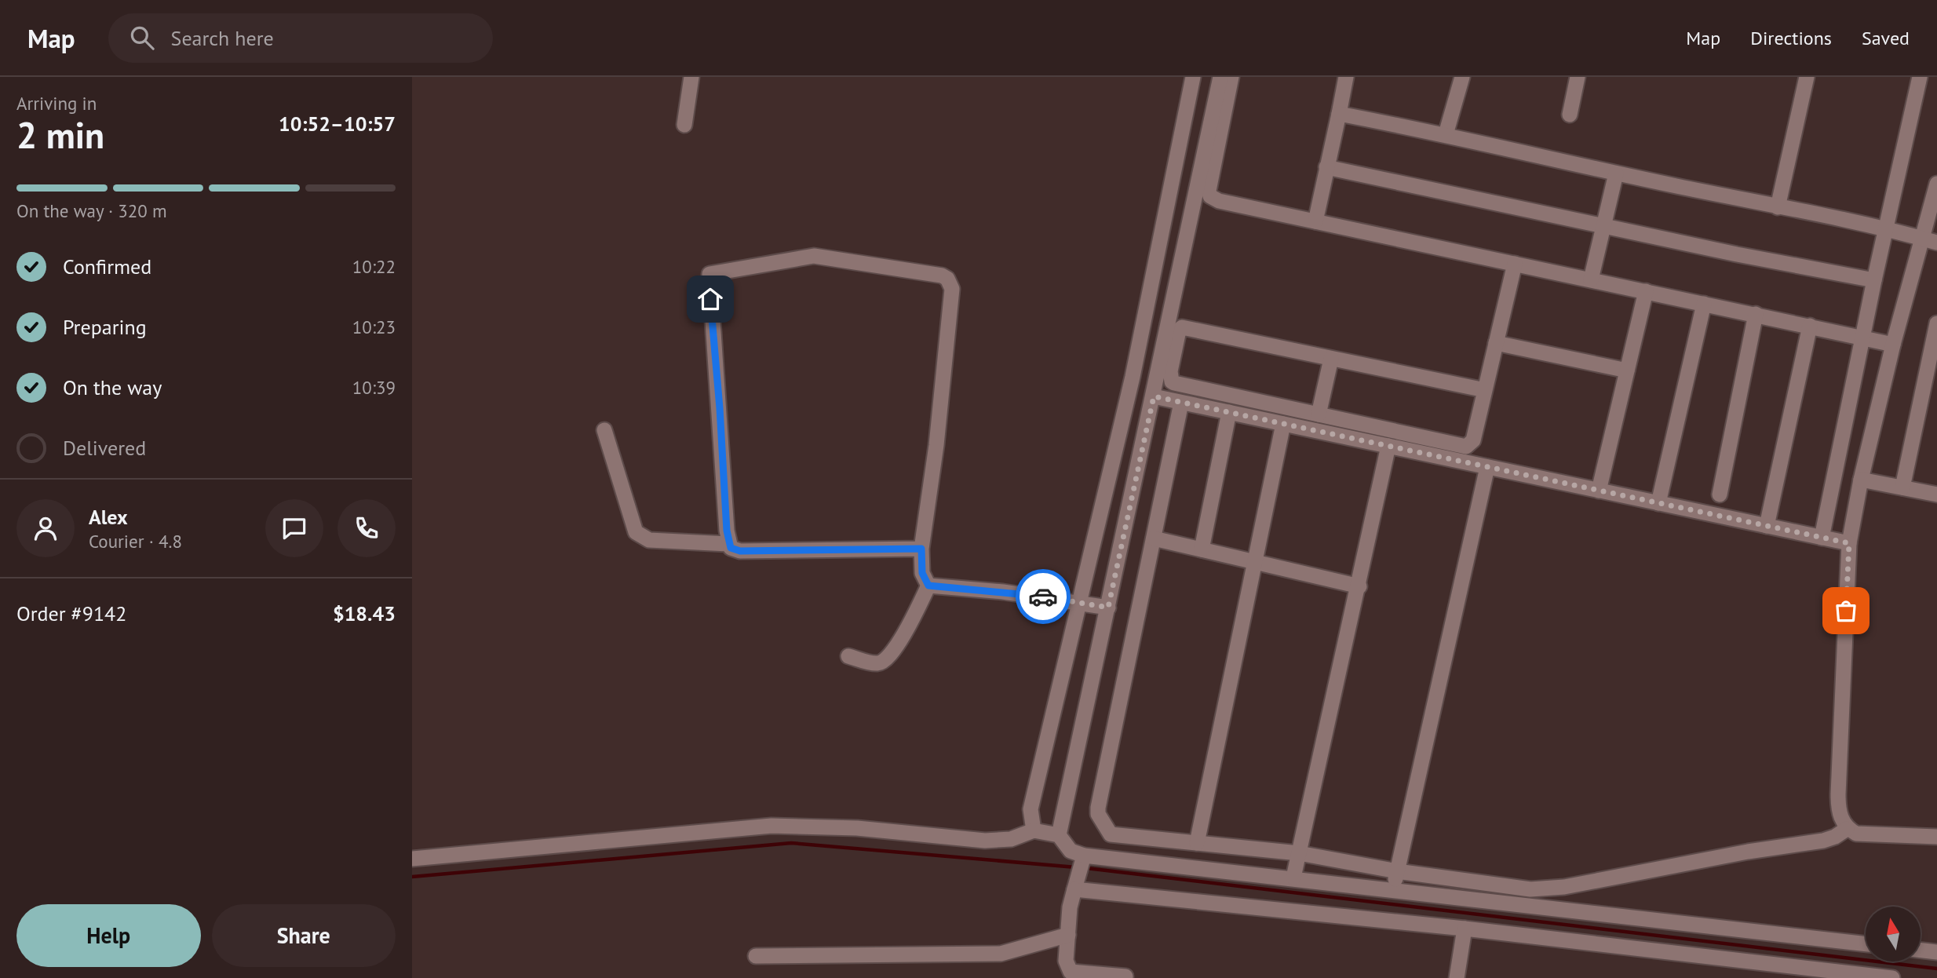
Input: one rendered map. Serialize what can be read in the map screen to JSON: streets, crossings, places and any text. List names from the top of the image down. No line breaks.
{"north":"top","page":{"header":"Map","search":"Search here","nav":["Map","Directions","Saved"],"heading":["2 min","Arriving in","10:52–10:57"],"panel":["Alex","Courier · 4.8","Order #9142","$18.43"],"bar":"On the way · 320 m","list":[["Confirmed","10:22"],["Preparing","10:23"],["On the way","10:39"],"Delivered"],"buttons":["Help","Share"]}}
